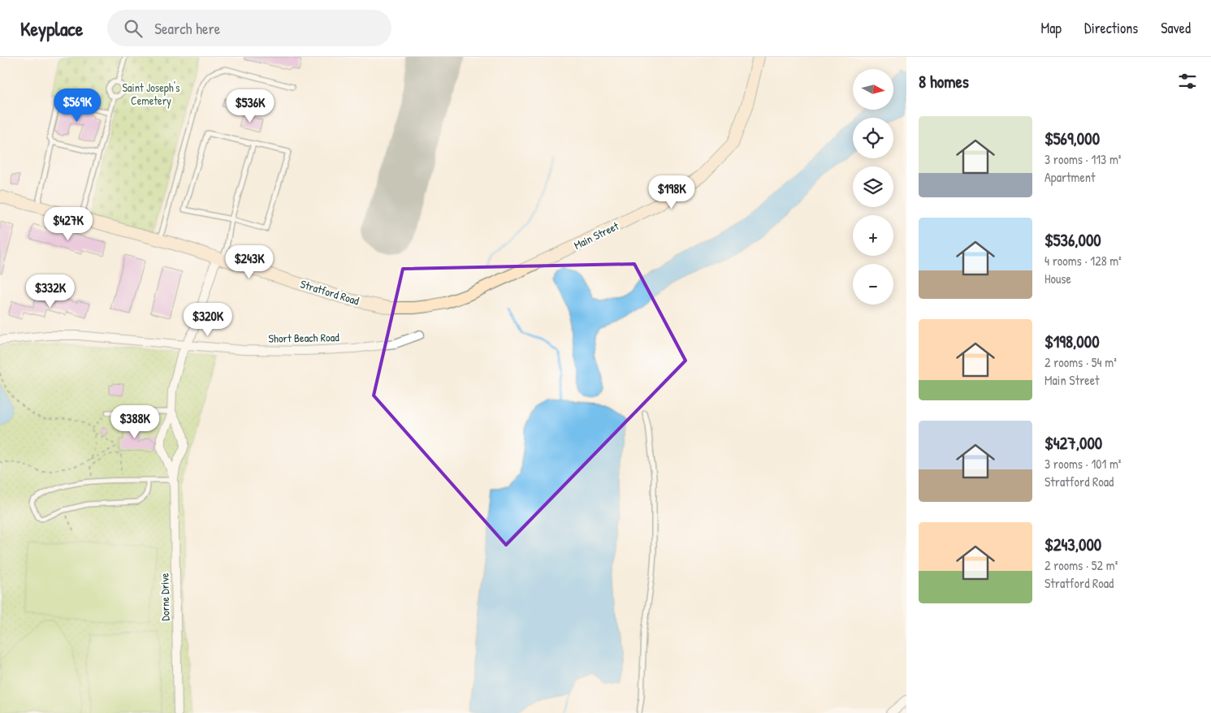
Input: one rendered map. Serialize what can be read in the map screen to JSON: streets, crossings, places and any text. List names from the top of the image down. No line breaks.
{"streets":{"main road":["Main Street","Stratford Road"],"street":["Short Beach Road","Dorne Drive"]},"crossings":[["Main Street","Stratford Road"],["Short Beach Road","Dorne Drive"]],"parks":["Saint Joseph's Cemetery"],"north":"right","page":{"header":"Keyplace","search":"Search here","nav":["Map","Directions","Saved"],"heading":"8 homes","map_buttons":["+","−"],"price":["$569K","$536K","$198K","$427K","$243K","$332K","$320K","$388K"],"list":[{"name":"$569,000","note":"3 rooms · 113 m² · Apartment"},{"name":"$536,000","note":"4 rooms · 128 m² · House"},{"name":"$198,000","note":"2 rooms · 54 m² · Main Street"},{"name":"$427,000","note":"3 rooms · 101 m² · Stratford Road"},{"name":"$243,000","note":"2 rooms · 52 m² · Stratford Road"}]}}
